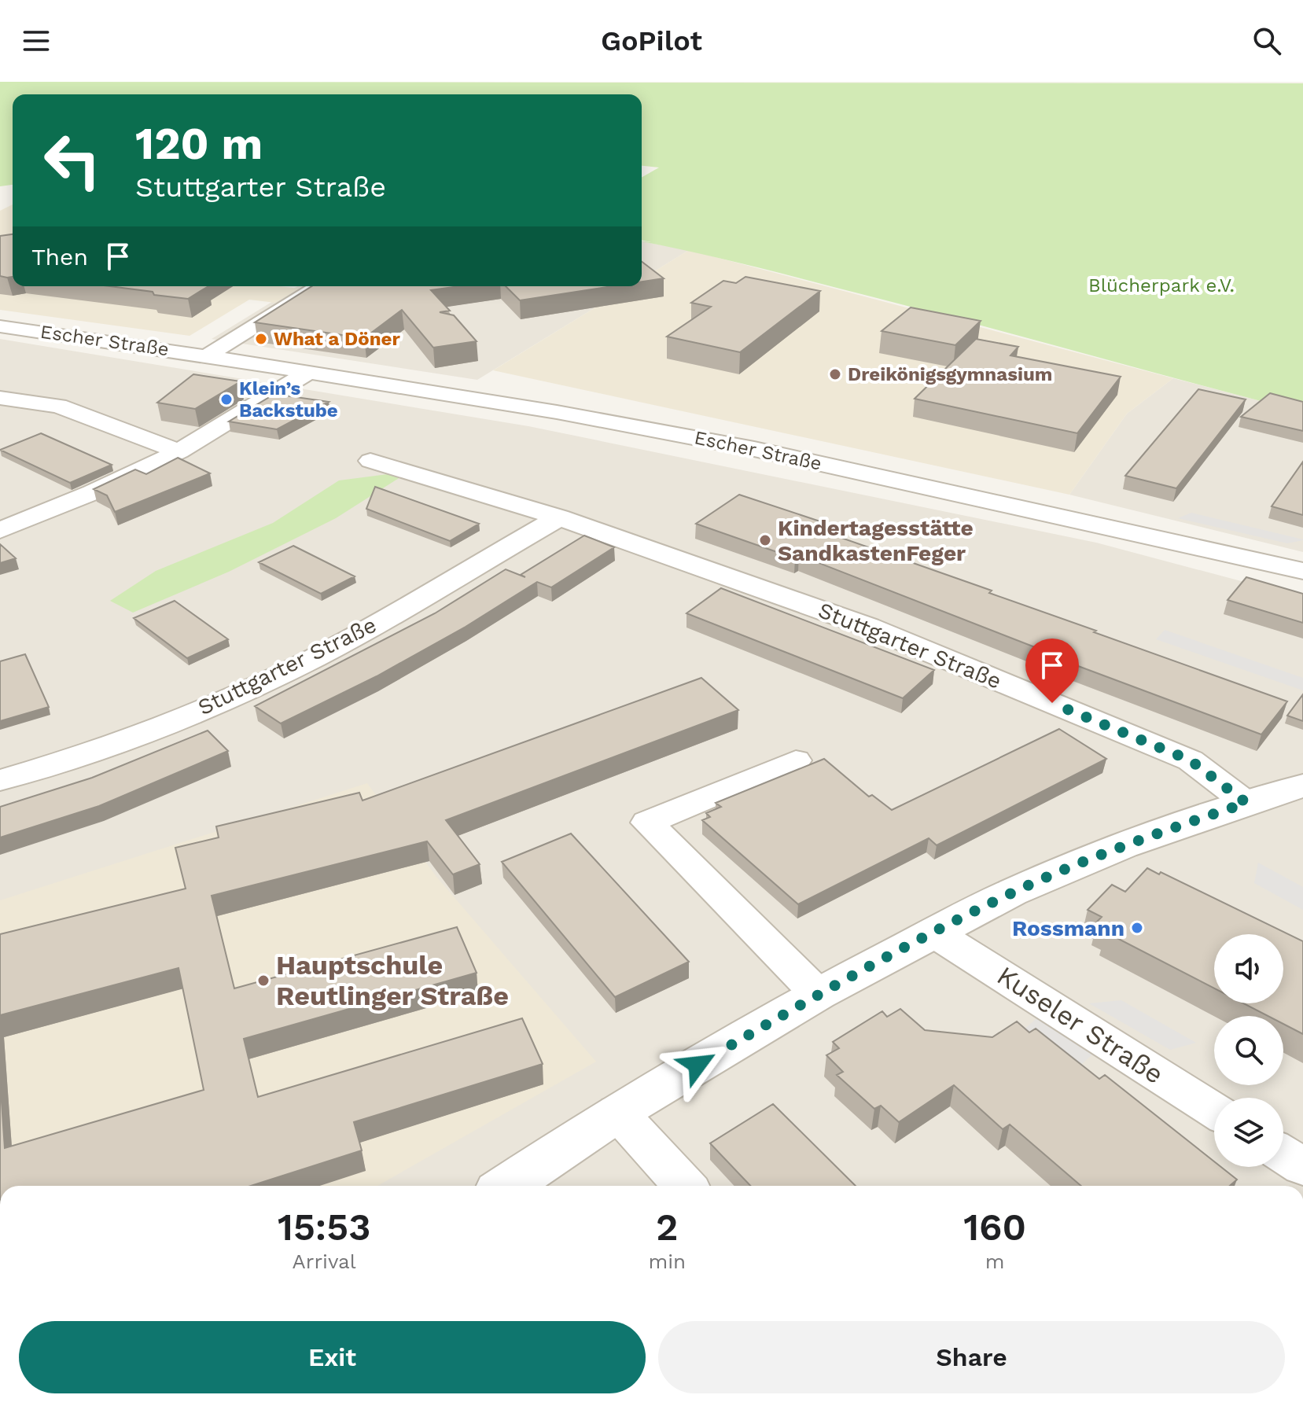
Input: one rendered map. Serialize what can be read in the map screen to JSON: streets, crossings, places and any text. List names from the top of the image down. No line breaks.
{"streets":{"street":["Escher Straße","Stuttgarter Straße","Kuseler Straße"]},"parks":["Blücherpark e.V."],"places":["What a Döner","Dreikönigsgymnasium","Klein’s Backstube","Kindertagesstätte SandkastenFeger","Rossmann","Hauptschule Reutlinger Straße"],"page":{"header":"GoPilot","turn":["120 m","Stuttgarter Straße"],"then":"Then","eta":["15:53","Arrival","2","min","160","m"],"buttons":["Exit","Share"]}}
